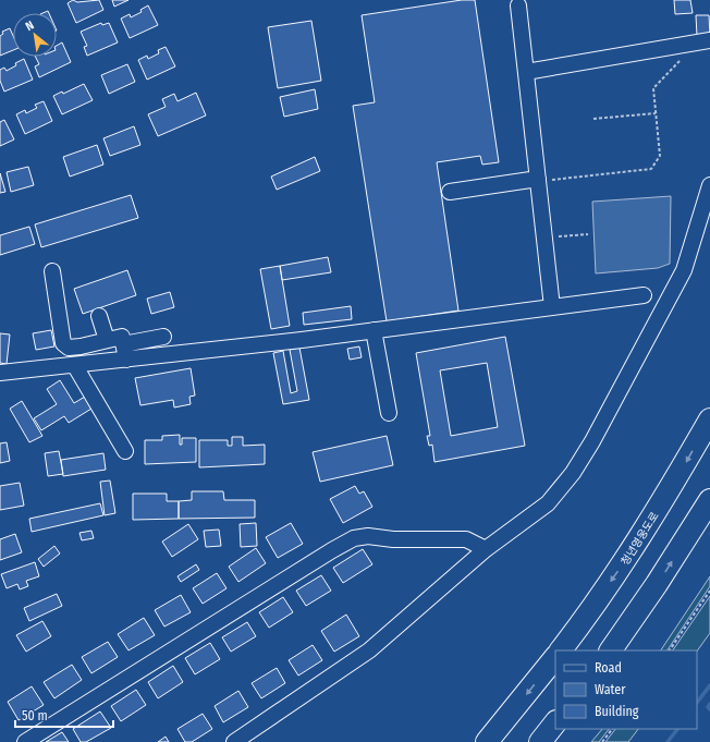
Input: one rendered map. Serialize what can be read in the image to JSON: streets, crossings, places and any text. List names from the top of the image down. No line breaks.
{"streets":{"highway":["청년영웅도로"]},"legend":["Road","Water","Building"],"scale_bar":"50 m","north":"top left"}
